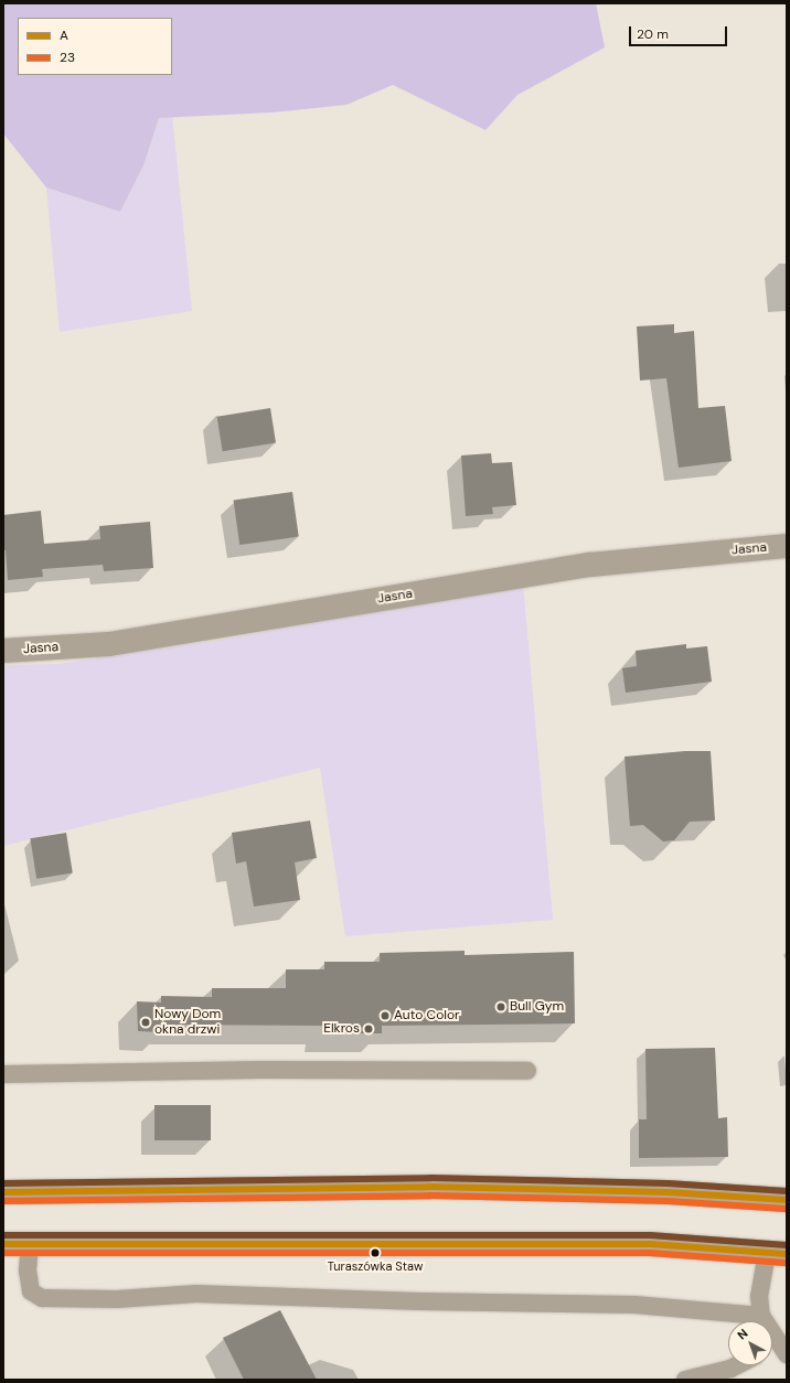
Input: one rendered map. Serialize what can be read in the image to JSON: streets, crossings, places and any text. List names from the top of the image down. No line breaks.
{"streets":{"street":["Jasna"]},"places":["Bull Gym","Auto Color","Nowy Dom okna drzwi","Elkros","Turaszówka Staw"],"lines":["transit line A","transit line 23"],"legend":["A","23"],"scale_bar":"20 m","north":"top left"}
